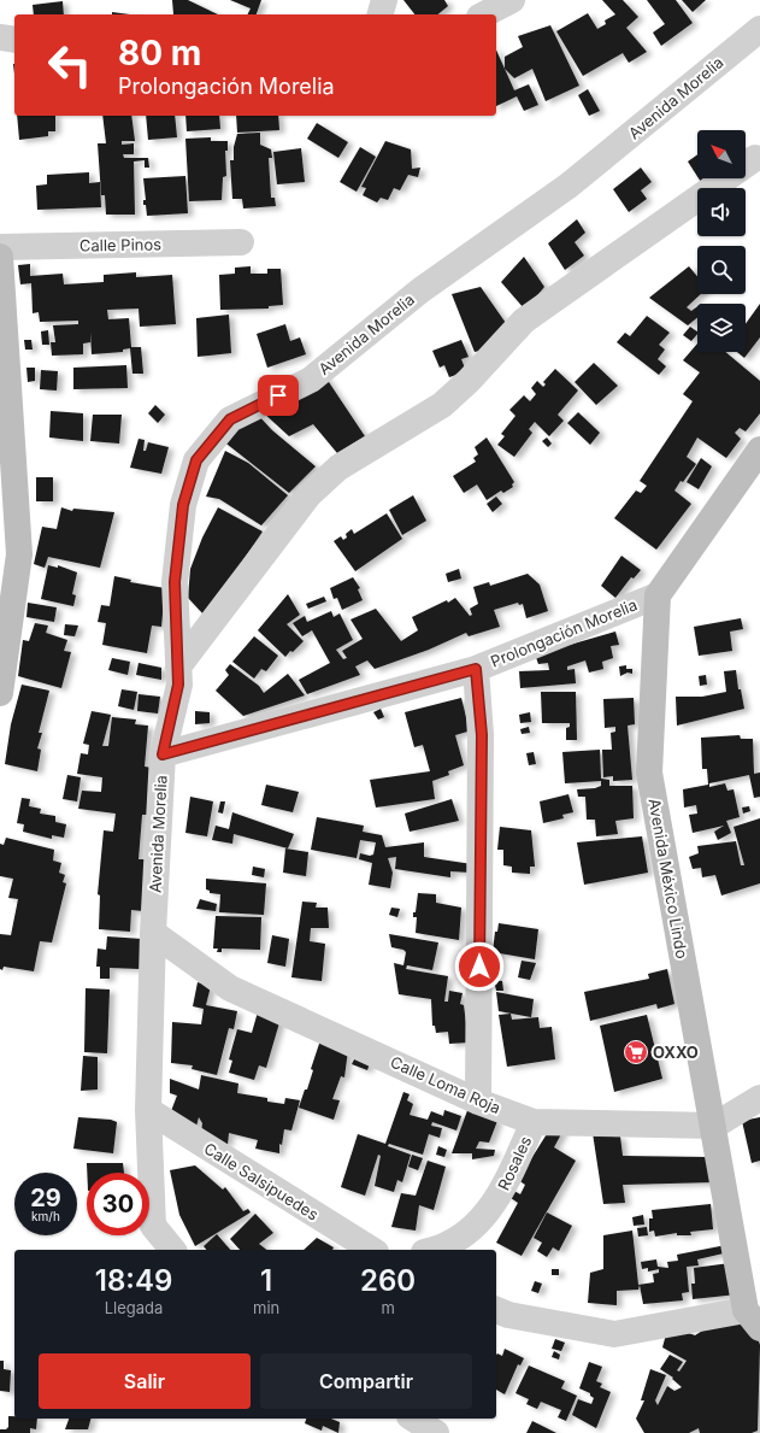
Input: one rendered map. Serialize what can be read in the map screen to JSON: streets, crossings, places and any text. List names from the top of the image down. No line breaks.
{"streets":{"street":["Avenida Morelia","Calle Pinos","Prolongación Morelia","Avenida México Lindo","Calle Loma Roja","Rosales","Calle Salsipuedes"]},"crossings":[["Avenida Morelia","Prolongación Morelia"],["Avenida Morelia","Calle Loma Roja"],["Avenida Morelia","Calle Salsipuedes"],["Prolongación Morelia","Avenida México Lindo"],["Avenida México Lindo","Calle Loma Roja"],["Calle Loma Roja","Rosales"]],"places":{"supermarket":["OXXO"]},"north":"top left","page":{"turn":["80 m","Prolongación Morelia"],"speed":"29 km/h","limit":"30","eta":["18:49","Llegada","1","min","260","m"],"buttons":["Salir","Compartir"]}}
